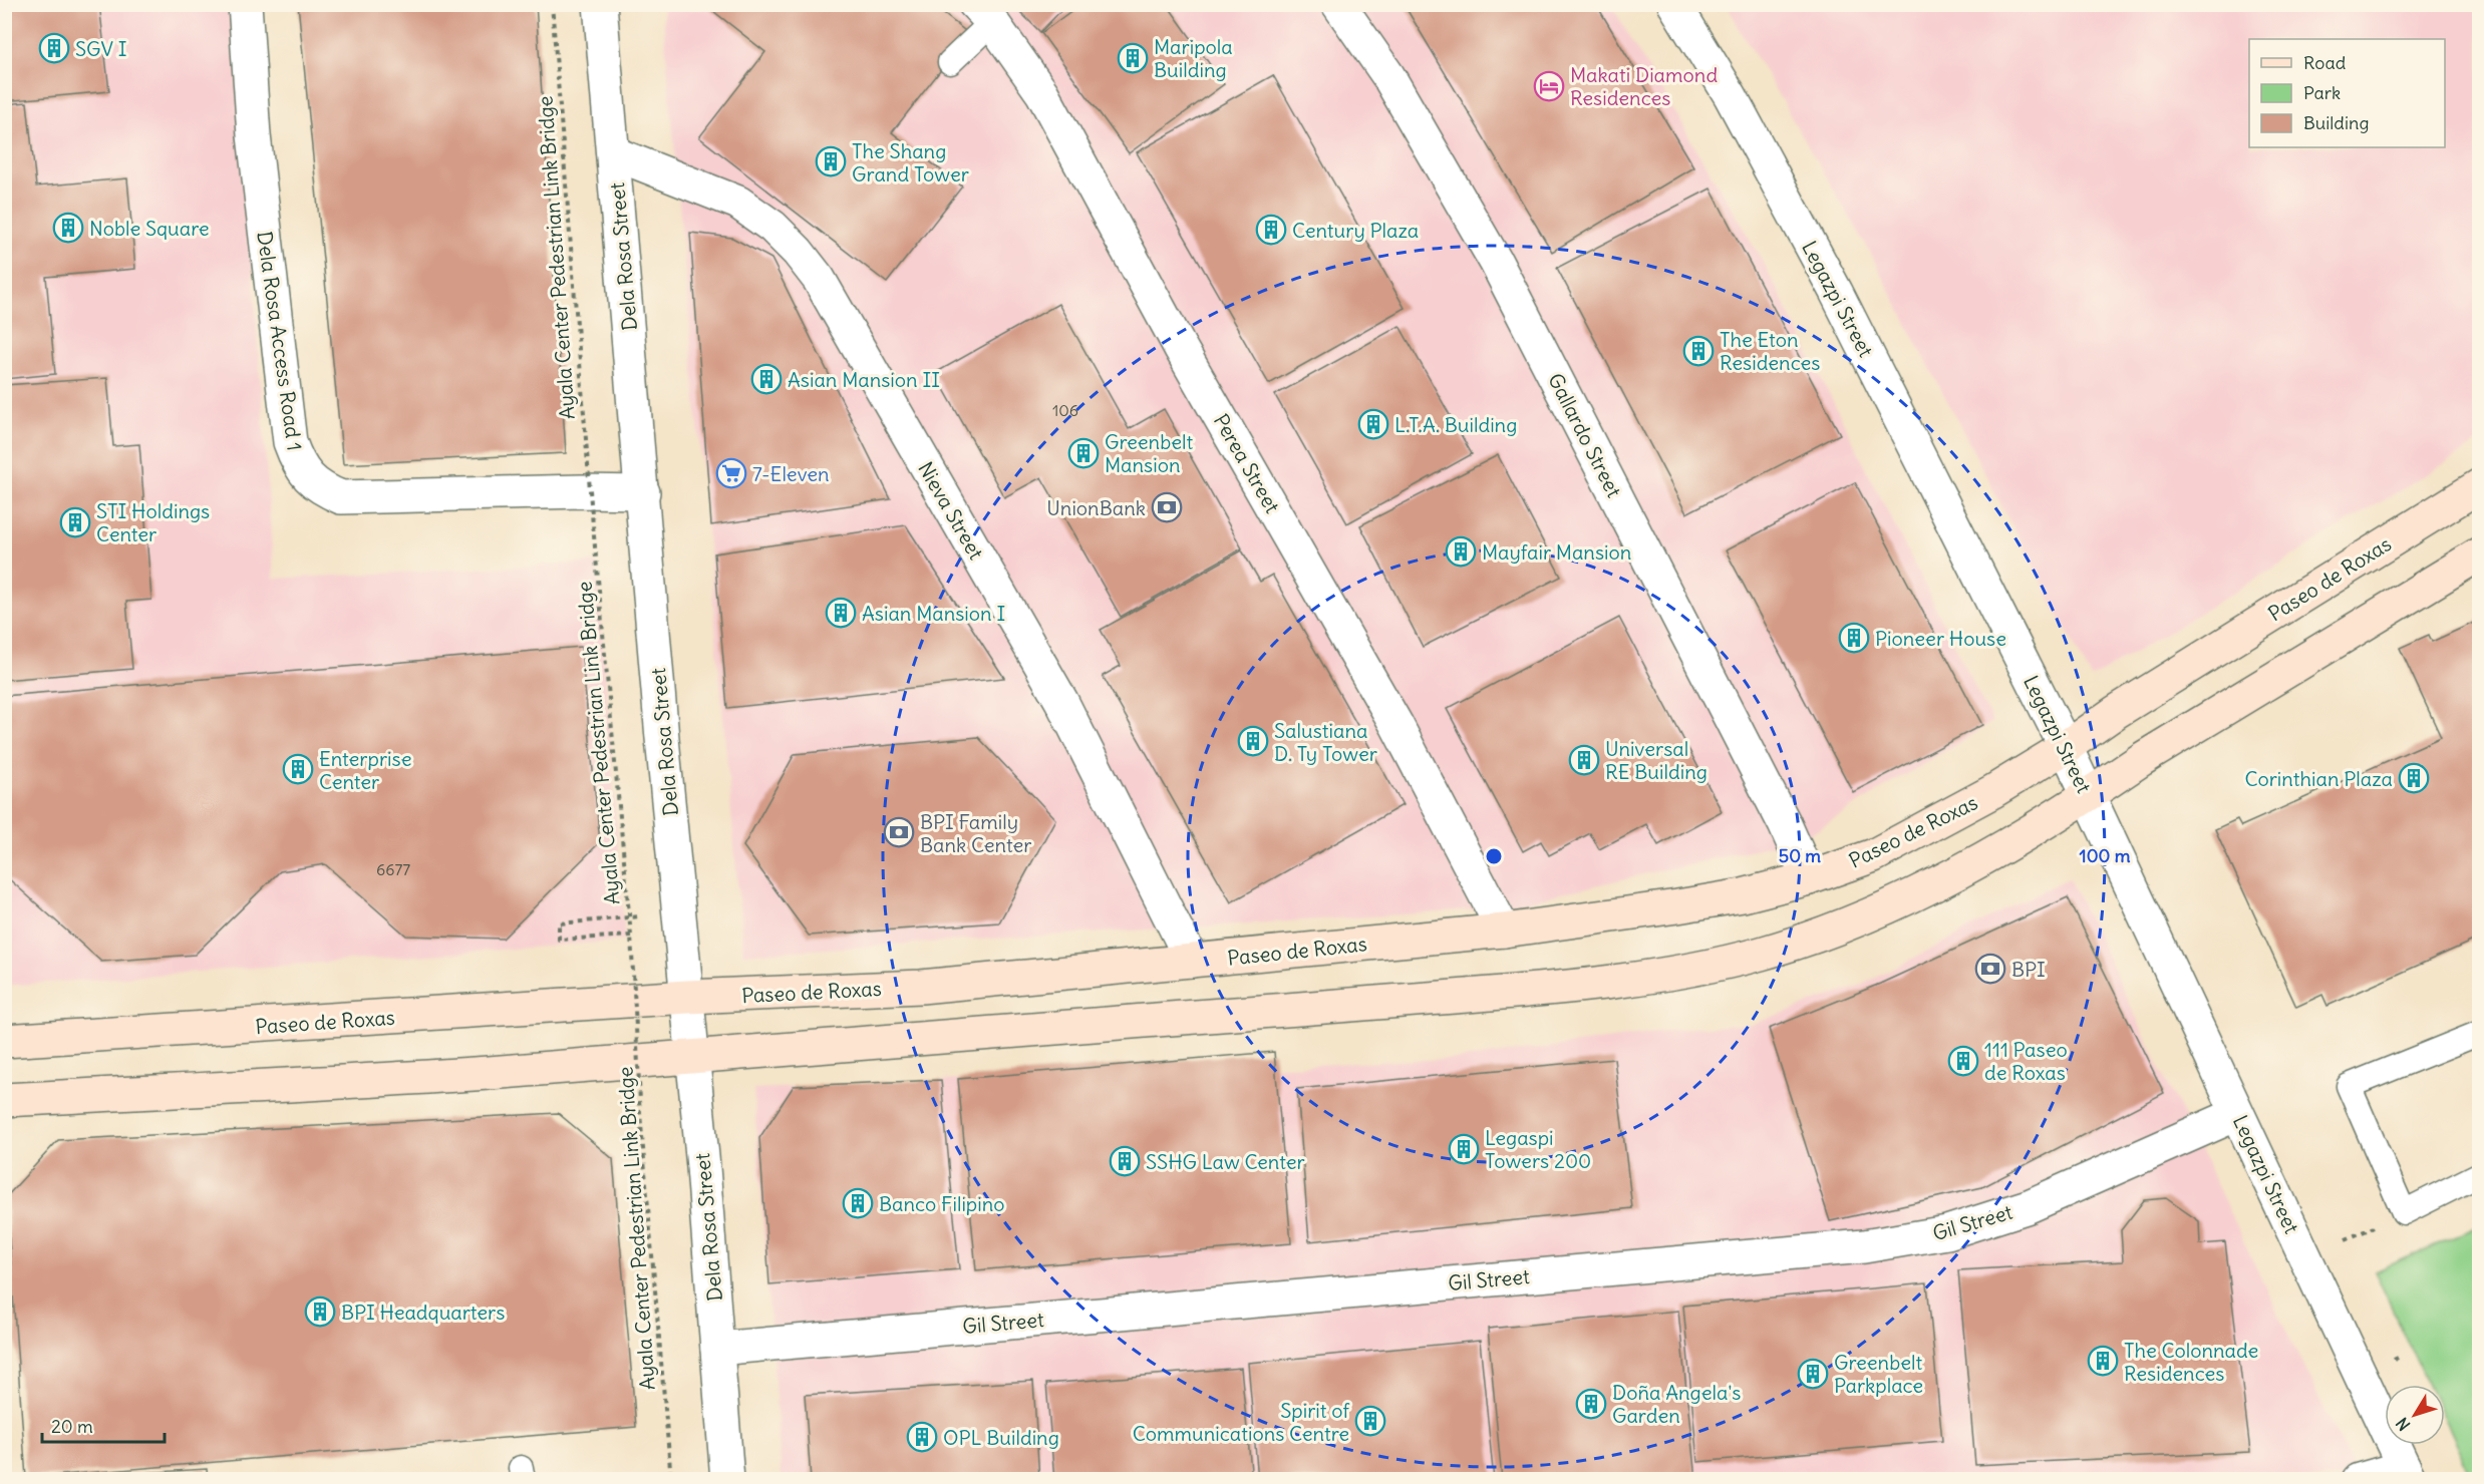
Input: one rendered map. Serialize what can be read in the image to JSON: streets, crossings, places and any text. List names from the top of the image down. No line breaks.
{"streets":{"main road":["Paseo de Roxas"],"street":["Dela Rosa Street","Legazpi Street","Dela Rosa Access Road 1","Gallardo Street","Perea Street","Nieva Street","Gil Street"],"path":["Ayala Center Pedestrian Link Bridge"]},"crossings":[["Dela Rosa Street","Dela Rosa Access Road 1"],["Dela Rosa Street","Nieva Street"],["Dela Rosa Street","Paseo de Roxas"],["Dela Rosa Street","Gil Street"],["Legazpi Street","Paseo de Roxas"],["Legazpi Street","Gil Street"],["Gallardo Street","Paseo de Roxas"],["Perea Street","Paseo de Roxas"],["Nieva Street","Paseo de Roxas"]],"places":{"building":["SGV I","Maripola Building","The Shang Grand Tower","Noble Square","Century Plaza","The Eton Residences","Asian Mansion II","L.T.A. Building","Greenbelt Mansion","STI Holdings Center","Mayfair Mansion","Asian Mansion I","Pioneer House","Salustiana D. Ty Tower","Universal RE Building","Enterprise Center","Corinthian Plaza","111 Paseo de Roxas","Legaspi Towers 200","SSHG Law Center","Banco Filipino","BPI Headquarters","The Colonnade Residences","Greenbelt Parkplace","Doña Angela's Garden","Spirit of Communications Centre","OPL Building"],"hotel":["Makati Diamond Residences"],"supermarket":["7-Eleven"],"bank":["UnionBank","BPI Family Bank Center","BPI"]},"house_numbers":["106","6677"],"legend":["Road","Park","Building"],"scale_bar":"20 m","north":"bottom left","rings":["50 m","100 m"]}
